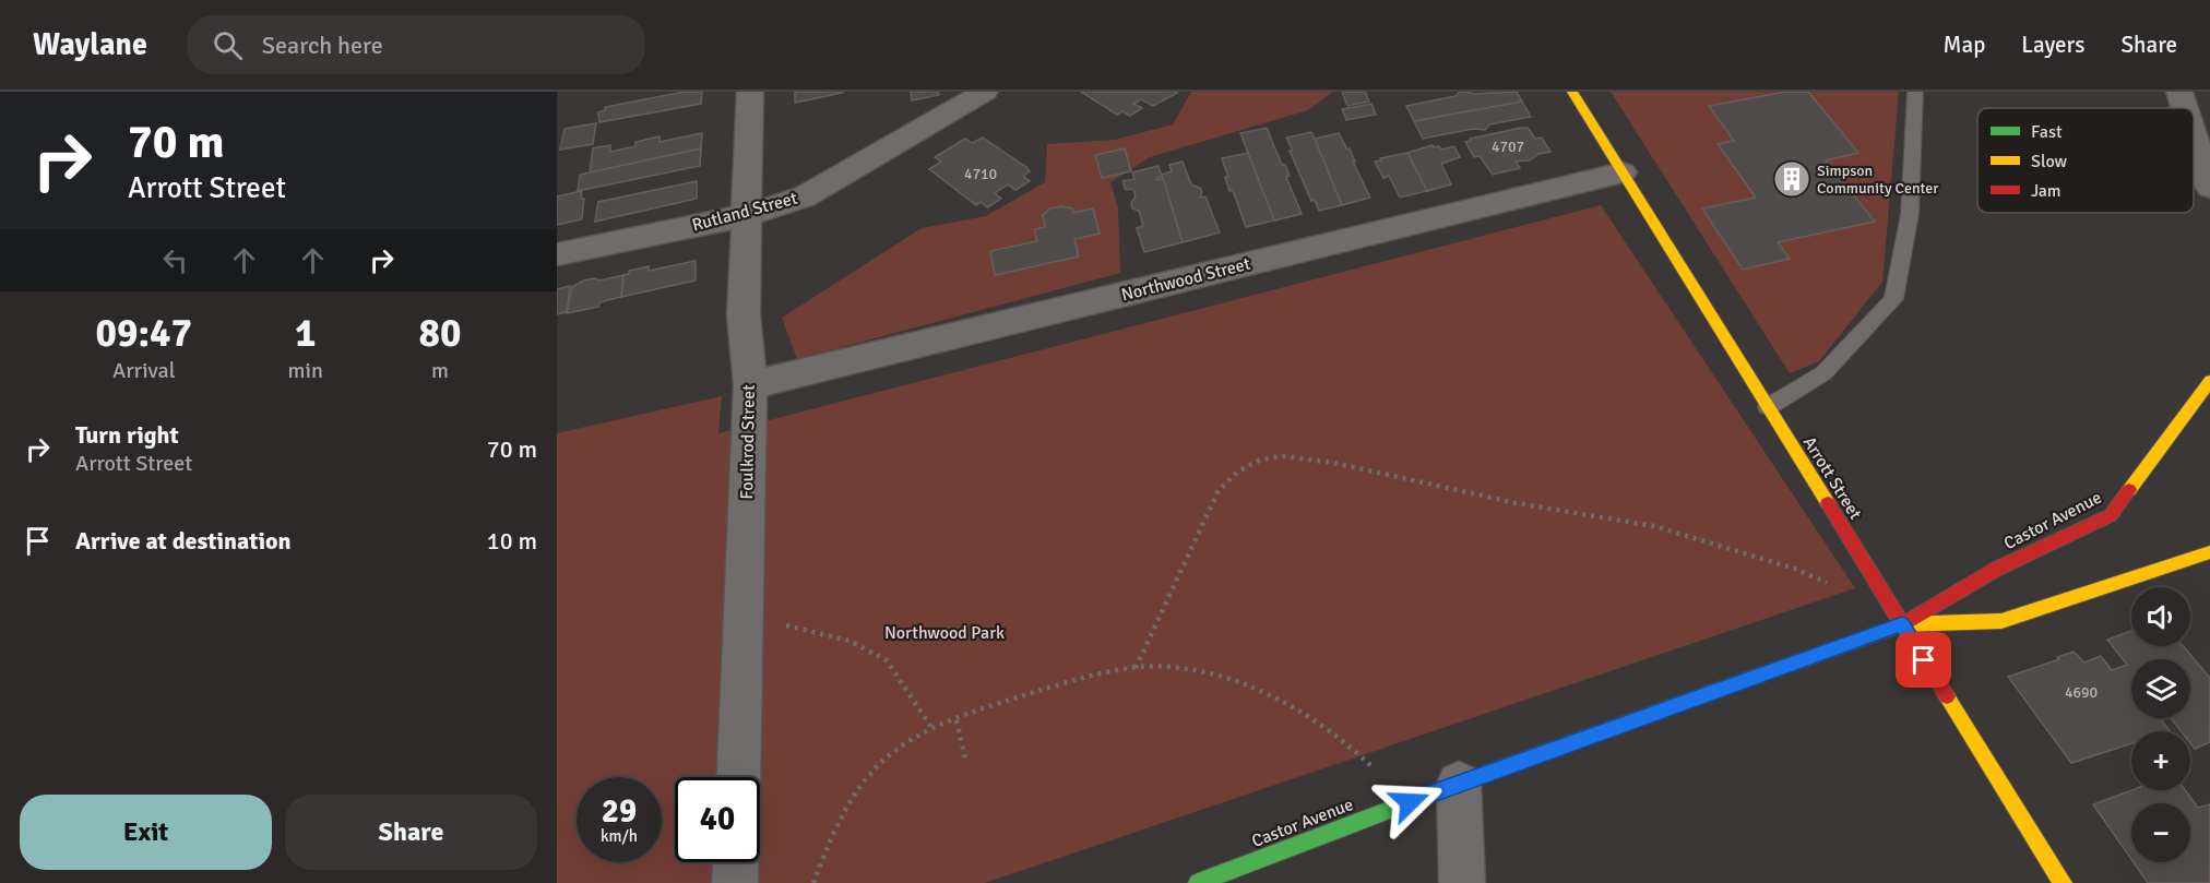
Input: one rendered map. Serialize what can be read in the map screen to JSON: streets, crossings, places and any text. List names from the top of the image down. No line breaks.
{"streets":{"street":["Rutland Street","Northwood Street","Foulkrod Street","Arrott Street","Castor Avenue"]},"crossings":[["Rutland Street","Foulkrod Street"],["Northwood Street","Foulkrod Street"],["Northwood Street","Arrott Street"],["Arrott Street","Castor Avenue"]],"parks":["Northwood Park"],"places":{"building":["Simpson Community Center"]},"house_numbers":["4707","4710","4690"],"legend":["Fast","Slow","Jam"],"page":{"header":"Waylane","search":"Search here","nav":["Map","Layers","Share"],"turn":["70 m","Arrott Street"],"eta":["09:47","Arrival","1","min","80","m"],"list":[{"name":"Turn right","note":"Arrott Street","value":"70 m"},{"name":"Arrive at destination","value":"10 m"}],"map_buttons":["+","−"],"speed":"29 km/h","limit":"40","buttons":["Exit","Share"]}}
